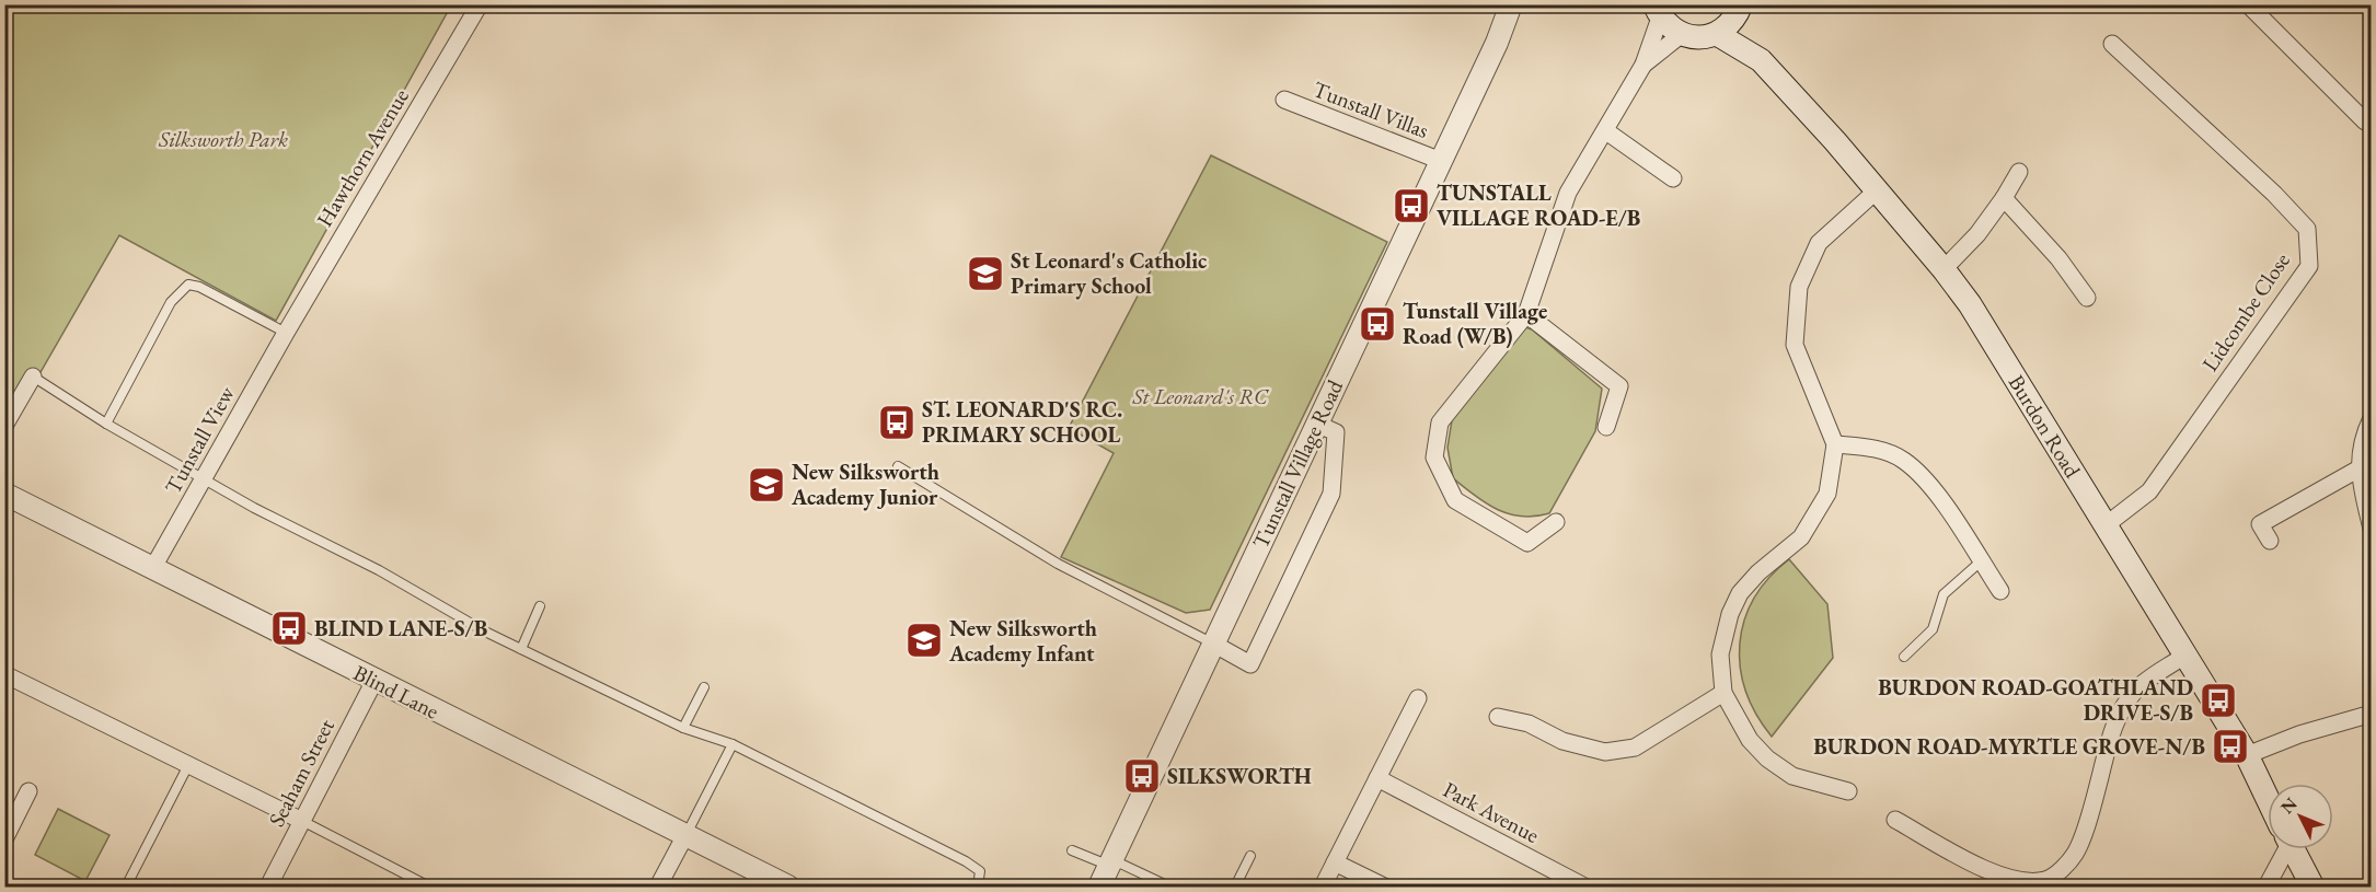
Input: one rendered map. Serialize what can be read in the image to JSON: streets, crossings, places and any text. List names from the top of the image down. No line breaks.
{"streets":{"main road":["Burdon Road"],"street":["Tunstall Villas","Hawthorn Avenue","Lidcombe Close","Tunstall View","Tunstall Village Road","Blind Lane","Seaham Street","Park Avenue"]},"crossings":[["Tunstall Villas","Tunstall Village Road"],["Hawthorn Avenue","Tunstall View"],["Lidcombe Close","Burdon Road"],["Tunstall View","Blind Lane"],["Blind Lane","Seaham Street"]],"parks":["Silksworth Park","St Leonard's RC"],"places":{"bus stop":["TUNSTALL VILLAGE ROAD-E/B","Tunstall Village Road (W/B)","ST. LEONARD'S RC. PRIMARY SCHOOL","BLIND LANE-S/B","BURDON ROAD-GOATHLAND DRIVE-S/B","BURDON ROAD-MYRTLE GROVE-N/B","SILKSWORTH"],"school or university":["St Leonard's Catholic Primary School","New Silksworth Academy Junior","New Silksworth Academy Infant"]},"north":"top left"}
